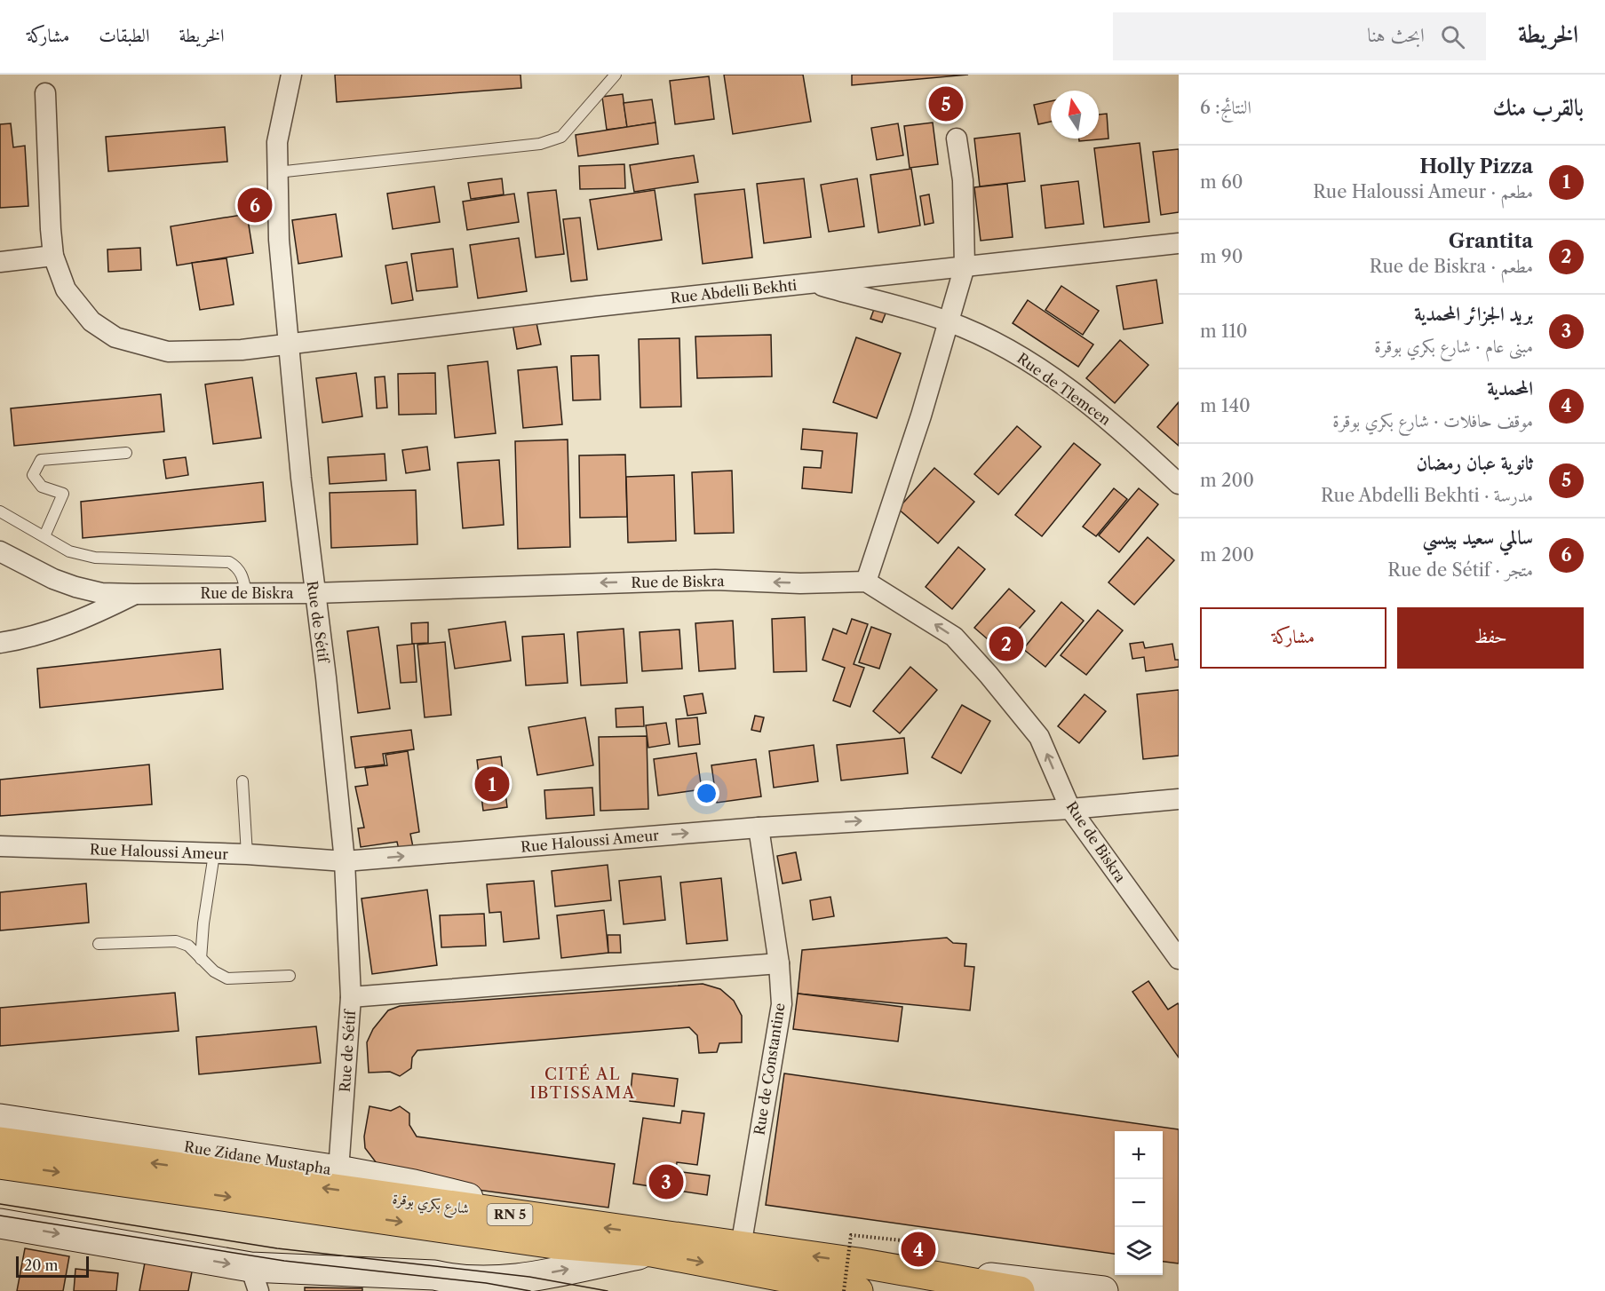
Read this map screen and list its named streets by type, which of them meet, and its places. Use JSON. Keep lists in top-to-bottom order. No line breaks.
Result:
{"streets":{"highway":["شارع بكري بوقرة","RN 5"],"street":["Rue Abdelli Bekhti","Rue de Tlemcen","Rue de Biskra","Rue de Sétif","Rue Haloussi Ameur","Rue de Constantine","Rue Zidane Mustapha"]},"crossings":[["Rue Abdelli Bekhti","Rue de Tlemcen"],["Rue Abdelli Bekhti","Rue de Sétif"],["Rue de Biskra","Rue de Sétif"],["Rue de Biskra","Rue Haloussi Ameur"],["Rue de Sétif","Rue Haloussi Ameur"],["Rue de Sétif","Rue Zidane Mustapha"],["Rue Haloussi Ameur","Rue de Constantine"],["Rue de Constantine","شارع بكري بوقرة"],["Rue Zidane Mustapha","شارع بكري بوقرة"]],"one_way":["Rue de Biskra"],"districts":["CITÉ AL IBTISSAMA"],"scale_bar":"20 m","north":"top","page":{"header":"الخريطة","search":"ابحث هنا","nav":["الخريطة","الطبقات","مشاركة"],"heading":["بالقرب منك","النتائج: 6"],"pins":["5","6","2","1","3","4"],"list":[{"mark":"1","name":"Holly Pizza","note":"مطعم · Rue Haloussi Ameur","value":"60 m"},{"mark":"2","name":"Grantita","note":"مطعم · Rue de Biskra","value":"90 m"},{"mark":"3","name":"بريد الجزائر المحمدية","note":"مبنى عام · شارع بكري بوقرة","value":"110 m"},{"mark":"4","name":"المحمدية","note":"موقف حافلات · شارع بكري بوقرة","value":"140 m"},{"mark":"5","name":"ثانوية عبان رمضان","note":"مدرسة · Rue Abdelli Bekhti","value":"200 m"},{"mark":"6","name":"سالمي سعيد بيبسي","note":"متجر · Rue de Sétif","value":"200 m"}],"buttons":["حفظ","مشاركة"],"map_buttons":["+","−"],"scale":"20 m"}}
